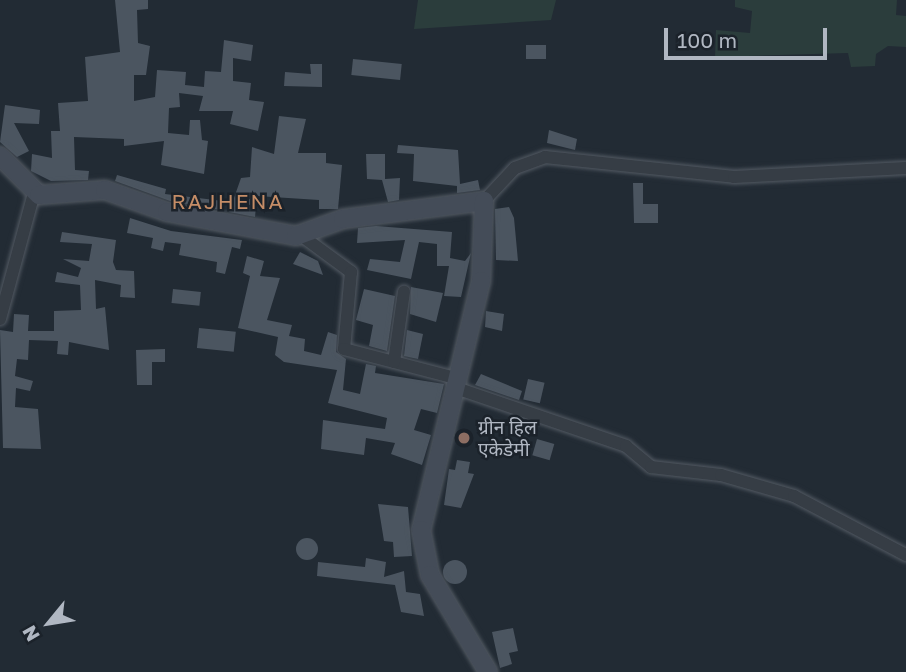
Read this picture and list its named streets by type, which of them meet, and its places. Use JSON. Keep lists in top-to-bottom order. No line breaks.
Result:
{"districts":["RAJHENA"],"places":["ग्रीन हिल एकेडेमी"],"scale_bar":"100 m","north":"bottom left"}
